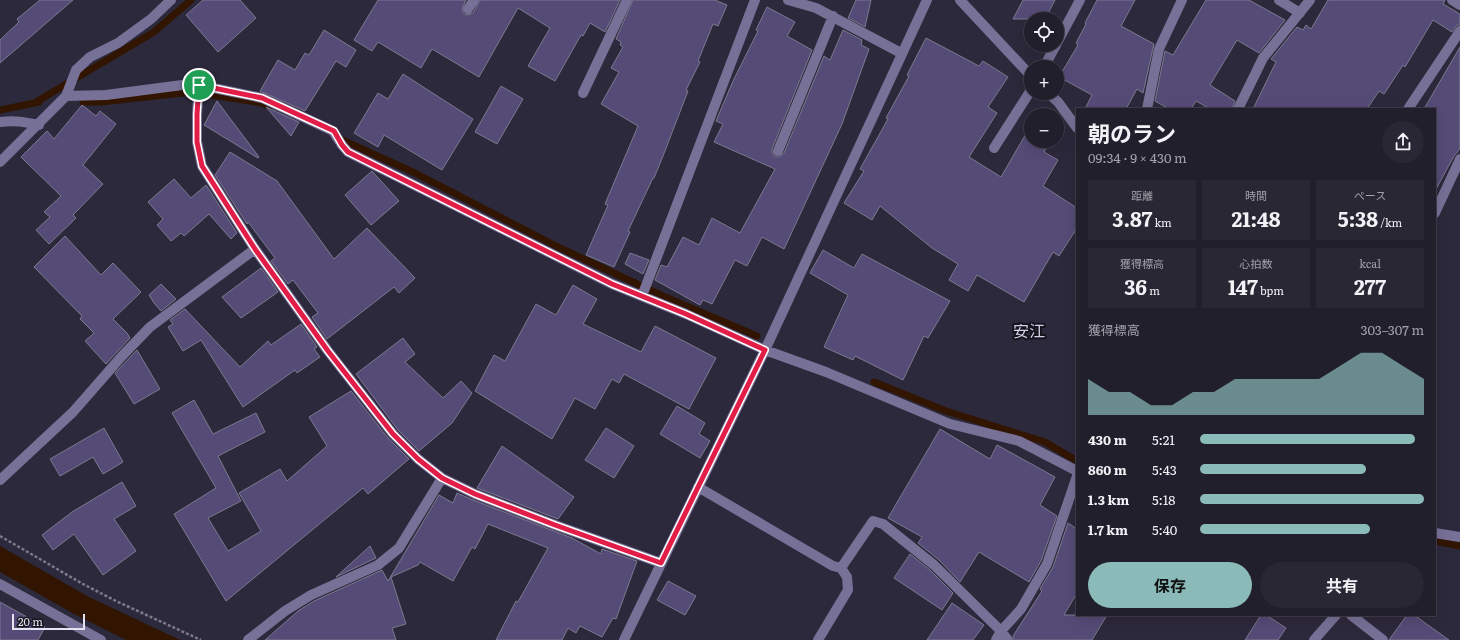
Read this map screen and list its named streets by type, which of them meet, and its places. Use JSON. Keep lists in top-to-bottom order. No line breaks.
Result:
{"districts":["安江"],"scale_bar":"20 m","page":{"map_buttons":["+","−"],"heading":["朝のラン","09:34 · 9 × 430 m"],"stats":[["距離","3.87 km"],["時間","21:48"],["ペース","5:38 /km"],["獲得標高","36 m"],["心拍数","147 bpm"],["kcal","277"]],"chart":["獲得標高","303–307 m"],"list":[{"name":"430 m","note":"5:21"},{"name":"860 m","note":"5:43"},{"name":"1.3 km","note":"5:18"},{"name":"1.7 km","note":"5:40"}],"buttons":["保存","共有"],"scale":"20 m"}}
